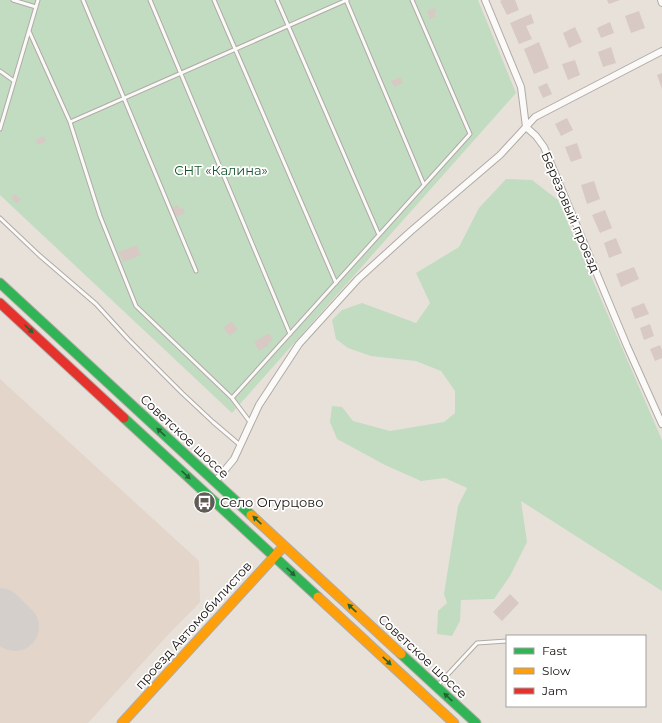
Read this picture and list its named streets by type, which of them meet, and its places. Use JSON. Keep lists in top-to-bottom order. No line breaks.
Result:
{"streets":{"main road":["Советское шоссе","проезд Автомобилистов"],"street":["Берёзовый проезд"]},"crossings":[["Советское шоссе","проезд Автомобилистов"]],"parks":["СНТ «Калина»"],"places":{"bus stop":["Село Огурцово"]},"legend":["Fast","Slow","Jam"]}
